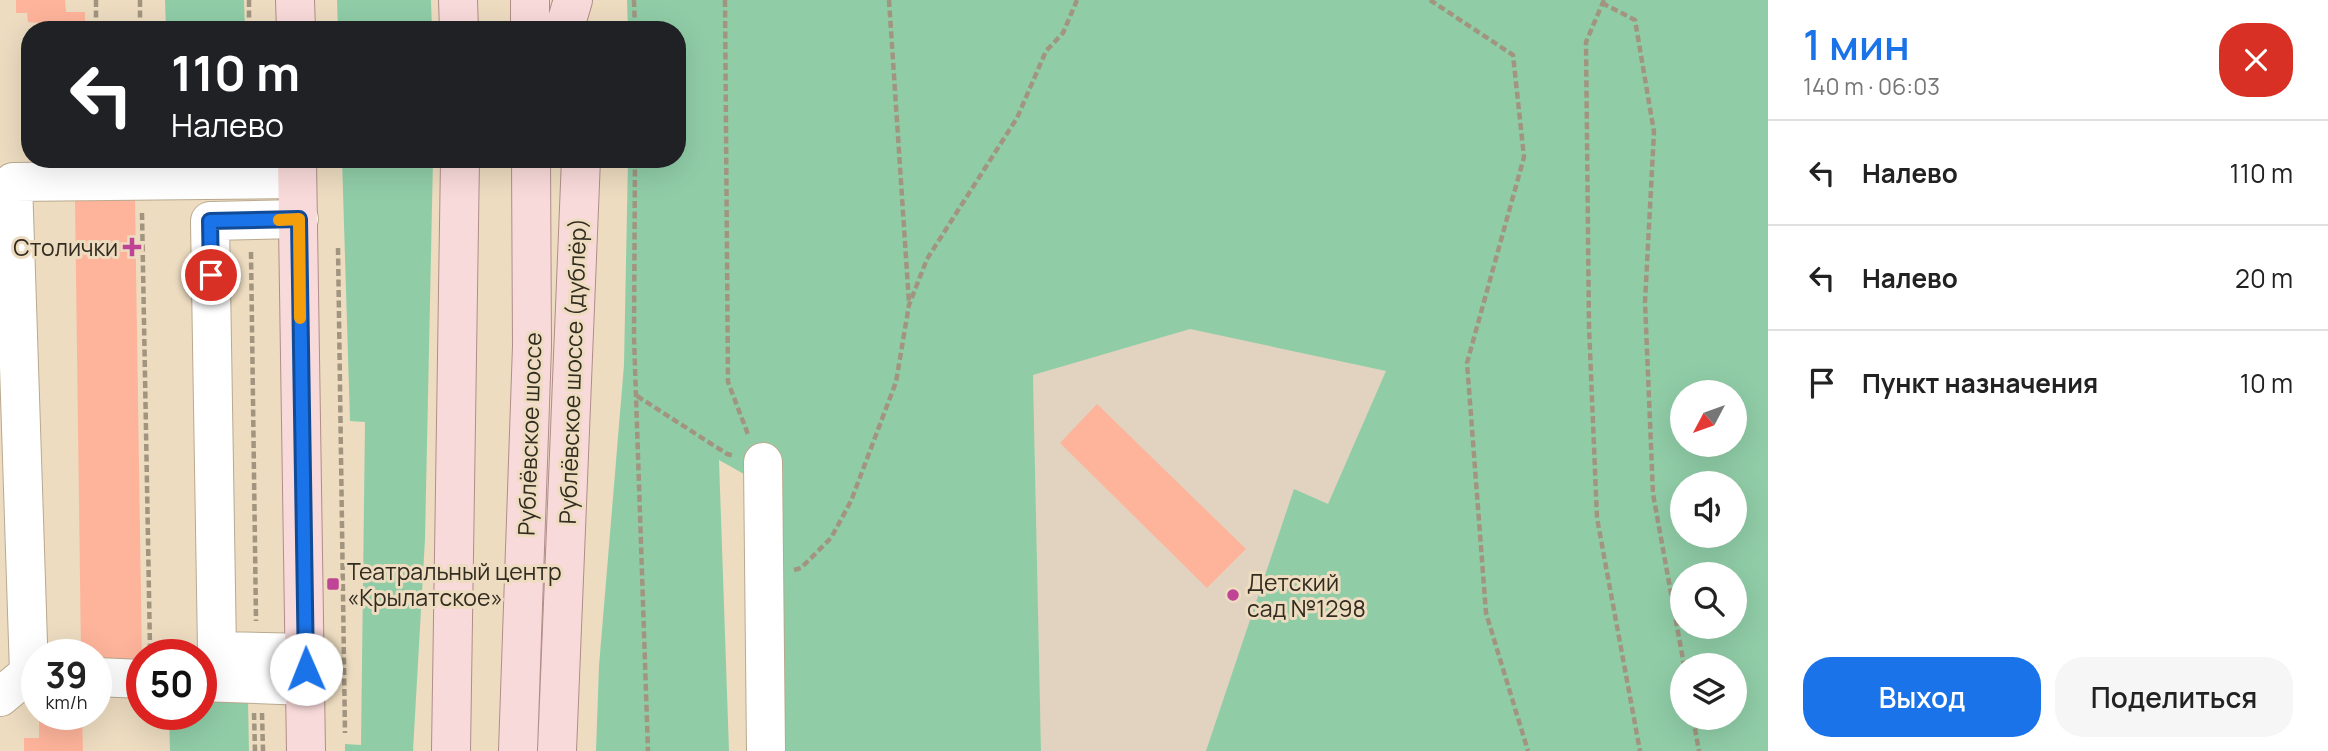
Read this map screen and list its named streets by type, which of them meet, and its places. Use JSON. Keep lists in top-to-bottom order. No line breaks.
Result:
{"streets":{"main road":["Рублёвское шоссе (дублёр)","Рублёвское шоссе"]},"places":{"health":["Столички"],"transit":["Театральный центр «Крылатское»"],"other":["Детский сад №1298"]},"north":"bottom left","page":{"heading":["1 мин","140 m · 06:03"],"turn":["110 m","Налево"],"list":[{"name":"Налево","value":"110 m"},{"name":"Налево","value":"20 m"},{"name":"Пункт назначения","value":"10 m"}],"speed":"39 km/h","limit":"50","buttons":["Выход","Поделиться"]}}
